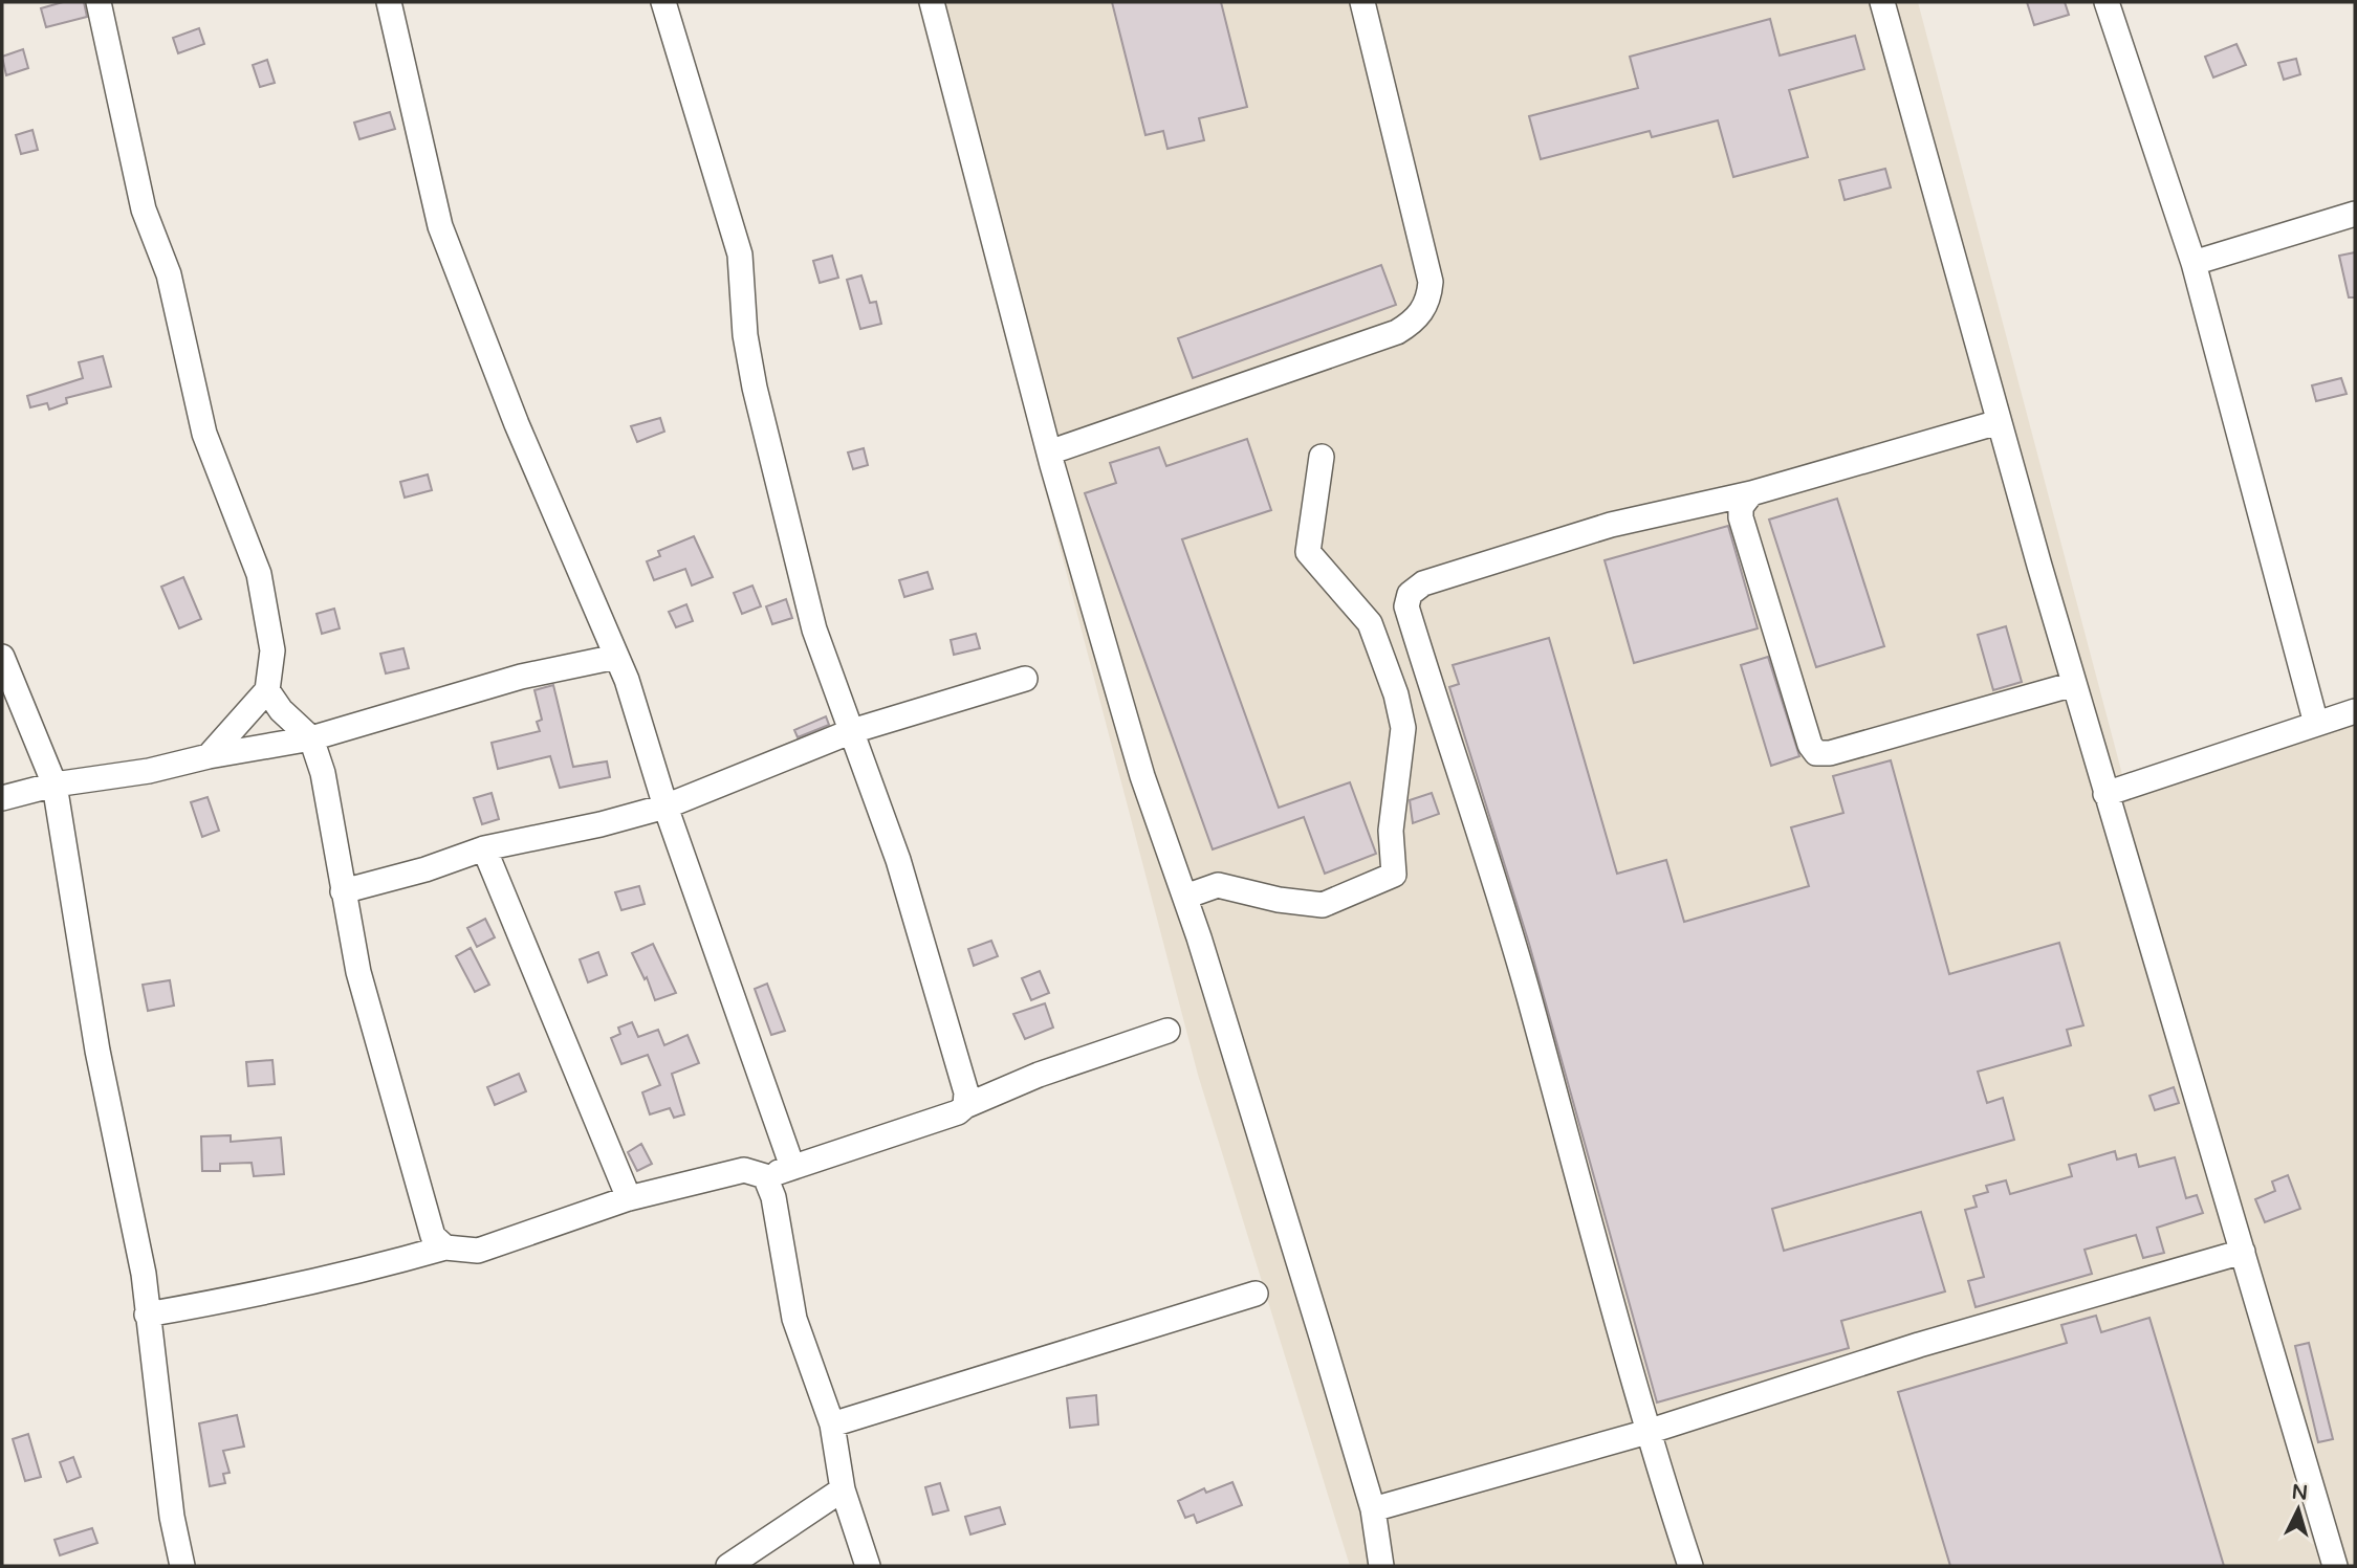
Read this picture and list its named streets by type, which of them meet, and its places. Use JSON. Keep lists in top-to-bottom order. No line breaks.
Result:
{"north":"top"}
